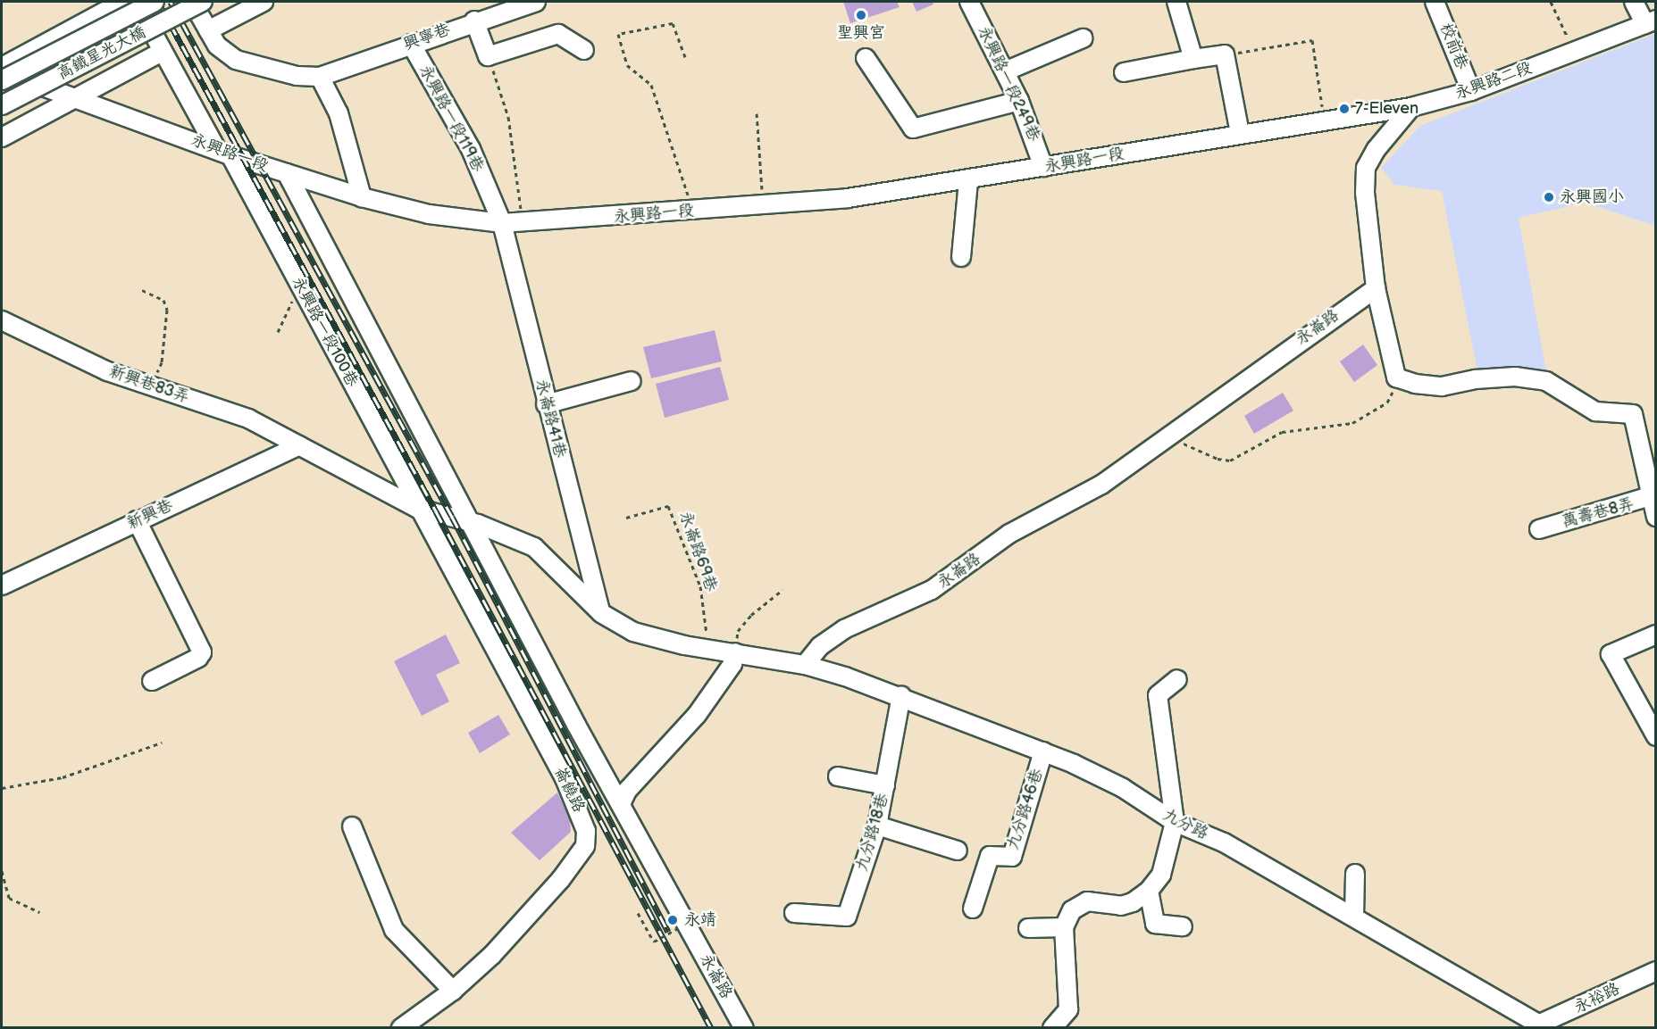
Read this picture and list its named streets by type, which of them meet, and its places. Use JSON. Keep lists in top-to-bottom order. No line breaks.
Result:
{"streets":{"street":["興寧巷","校前巷","高鐵星光大橋","永興路二段","永興路一段249巷","永興路一段119巷","永興路一段","永崙路","永興路一段100巷","新興巷83弄","永崙路41巷","萬壽巷8弄","新興巷","崙饒路","九分路46巷","九分路","九分路18巷","永裕路"],"path":["永崙路69巷"]},"crossings":[["興寧巷","永興路一段119巷"],["校前巷","永興路二段"],["永興路二段","永興路一段"],["永興路一段249巷","永興路一段"],["永興路一段119巷","永興路一段"],["永興路一段119巷","永崙路41巷"],["永興路一段","永崙路"],["永興路一段","永興路一段100巷"],["永興路一段","永崙路41巷"],["永崙路","新興巷83弄"],["永崙路","九分路"],["永興路一段100巷","新興巷83弄"],["永興路一段100巷","崙饒路"],["新興巷83弄","永崙路41巷"],["新興巷83弄","新興巷"],["新興巷83弄","永崙路69巷"],["新興巷83弄","崙饒路"],["九分路46巷","九分路"],["九分路","九分路18巷"],["九分路","永裕路"]],"places":["聖興宮","7-Eleven","永興國小","永靖"]}
